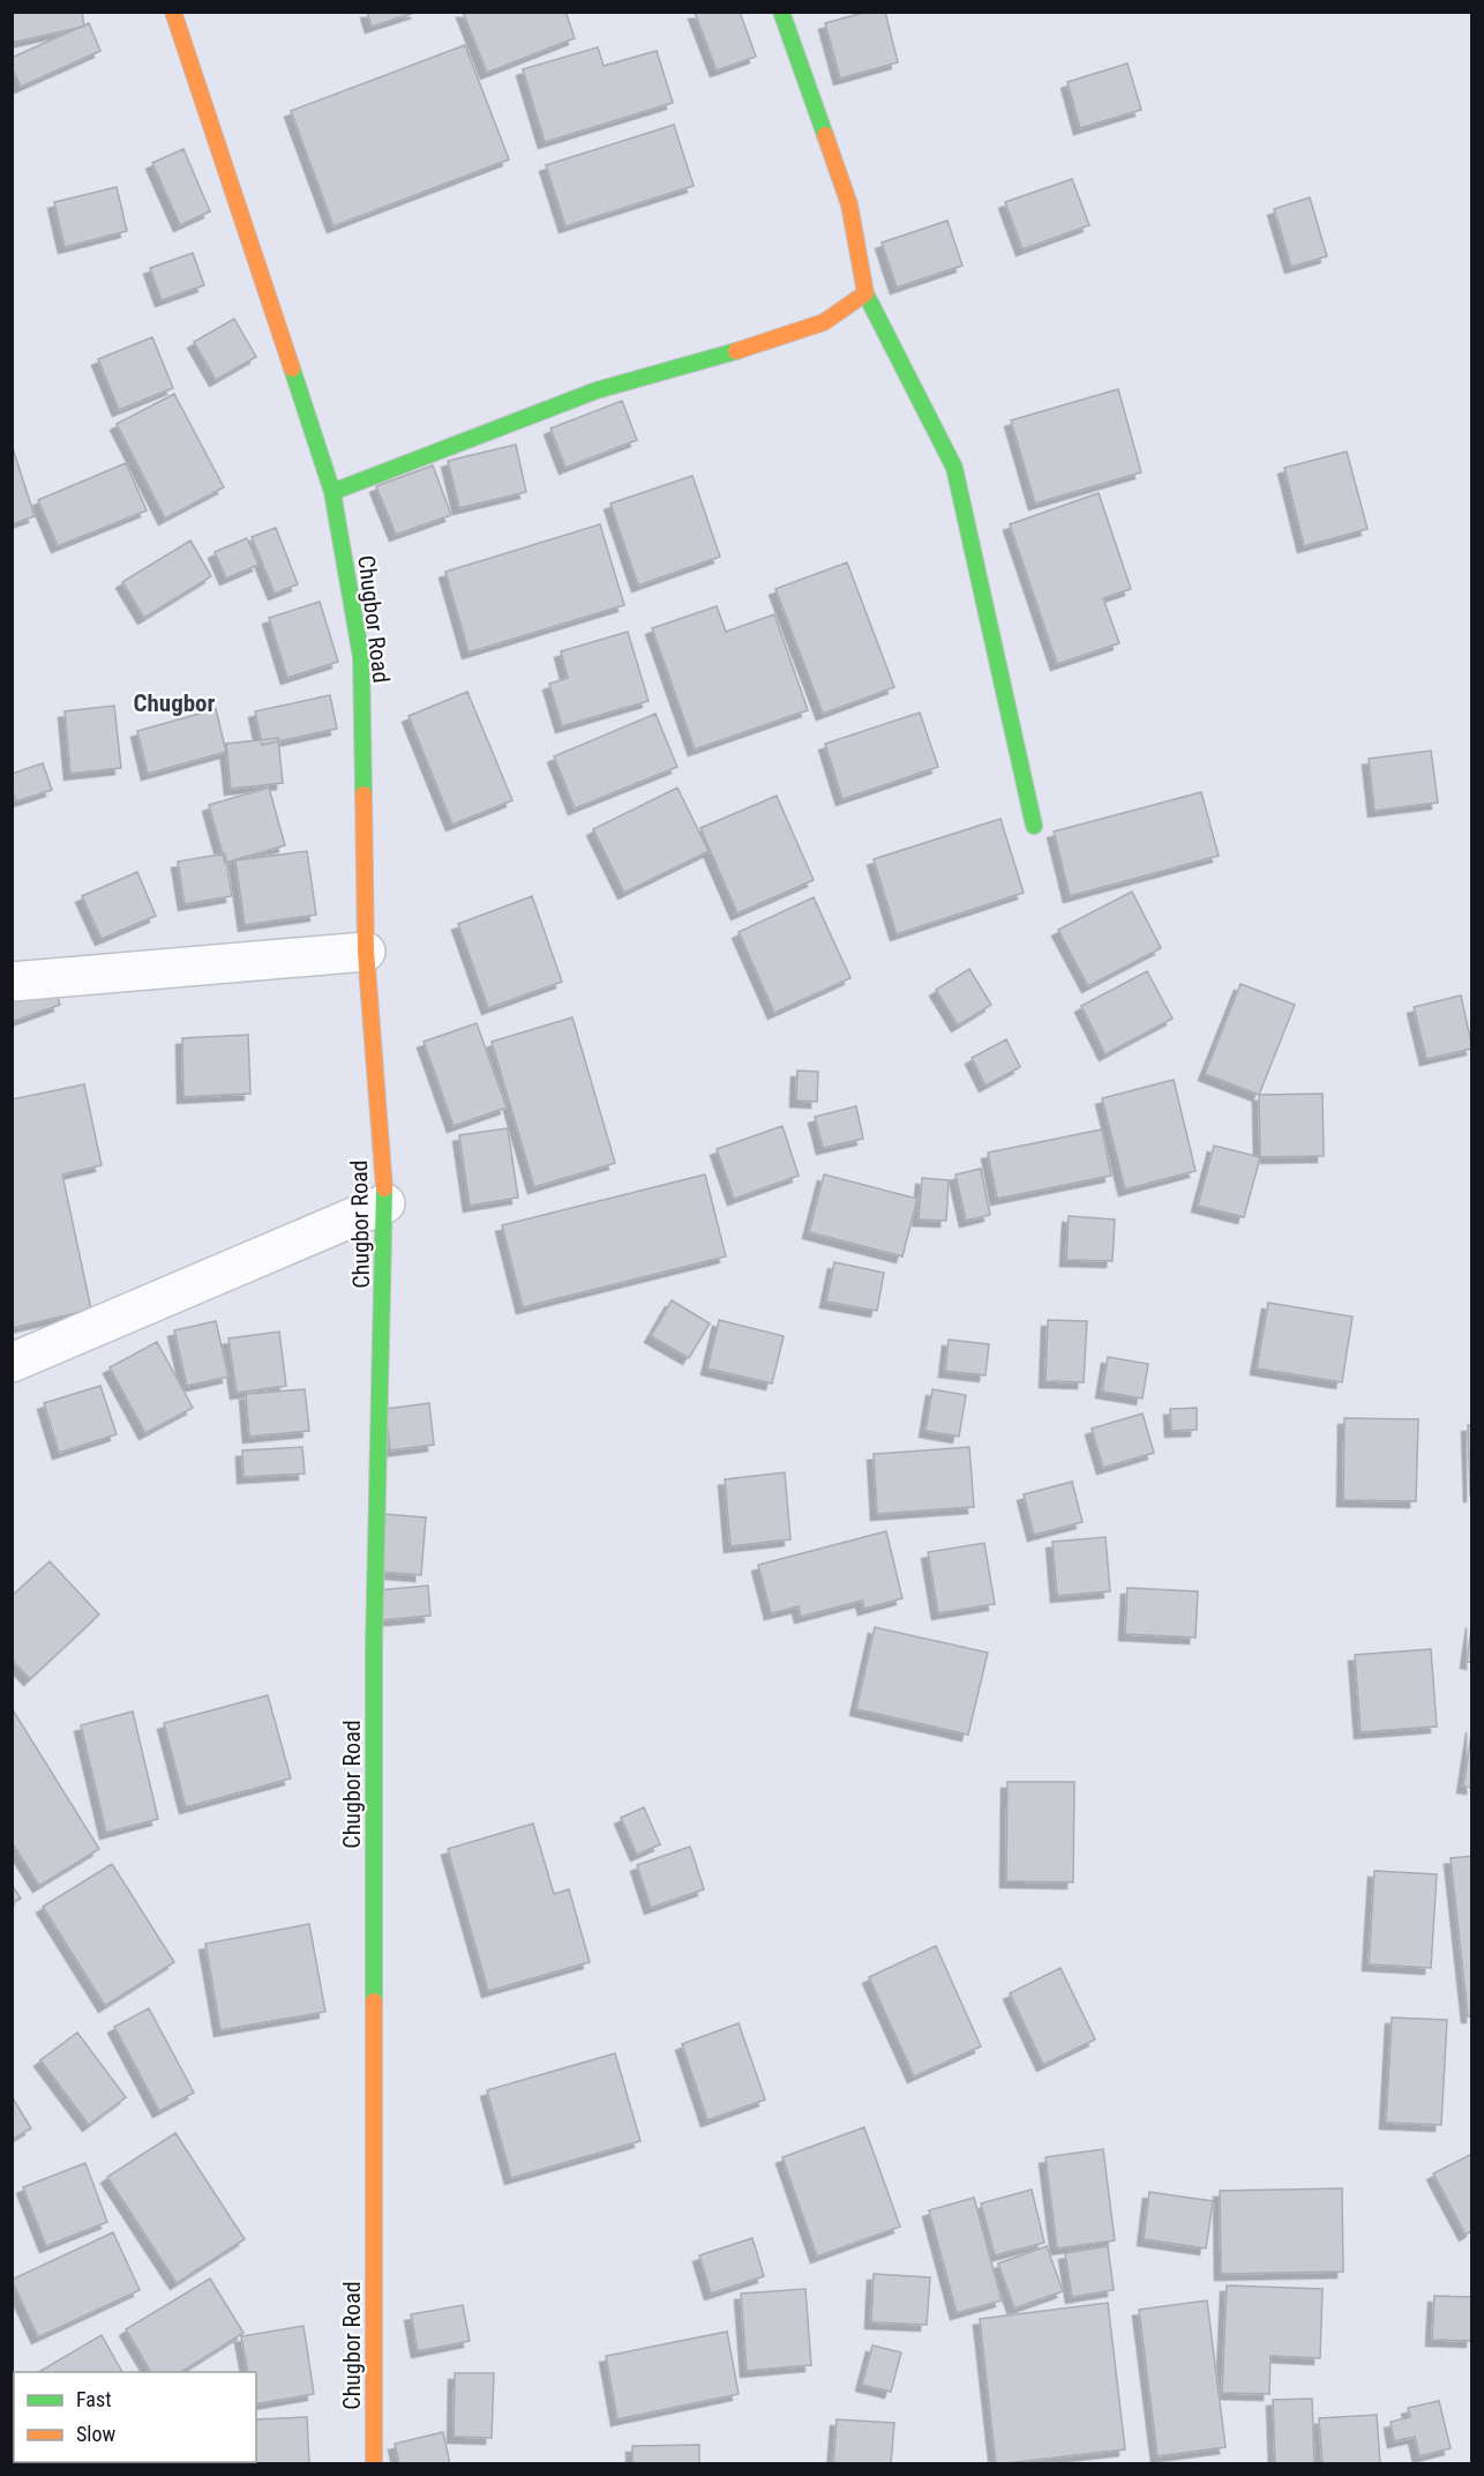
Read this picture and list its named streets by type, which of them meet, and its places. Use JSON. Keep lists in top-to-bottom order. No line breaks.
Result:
{"streets":{"street":["Chugbor Road"]},"districts":["Chugbor"],"legend":["Fast","Slow"]}
